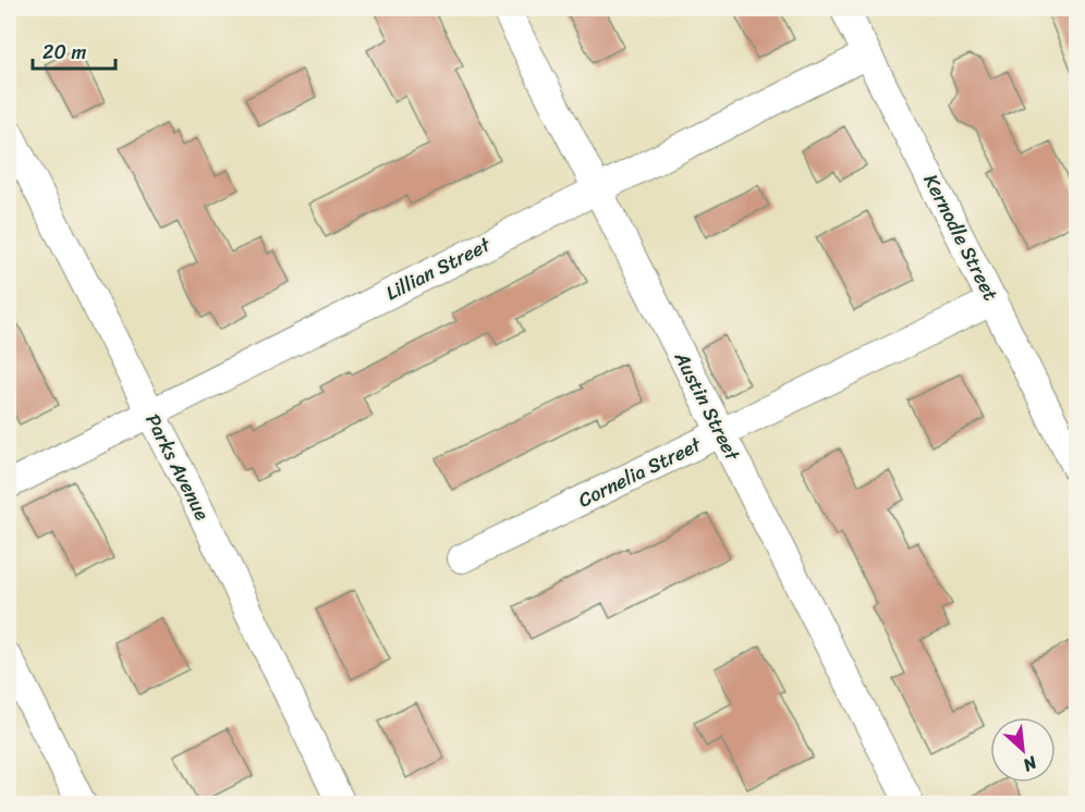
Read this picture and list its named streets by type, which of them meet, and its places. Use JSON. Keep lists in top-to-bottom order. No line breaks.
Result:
{"streets":{"street":["Kernodle Street","Lillian Street","Austin Street","Parks Avenue","Cornelia Street"]},"crossings":[["Kernodle Street","Lillian Street"],["Kernodle Street","Cornelia Street"],["Lillian Street","Austin Street"],["Lillian Street","Parks Avenue"],["Austin Street","Cornelia Street"]],"scale_bar":"20 m","north":"bottom right"}
